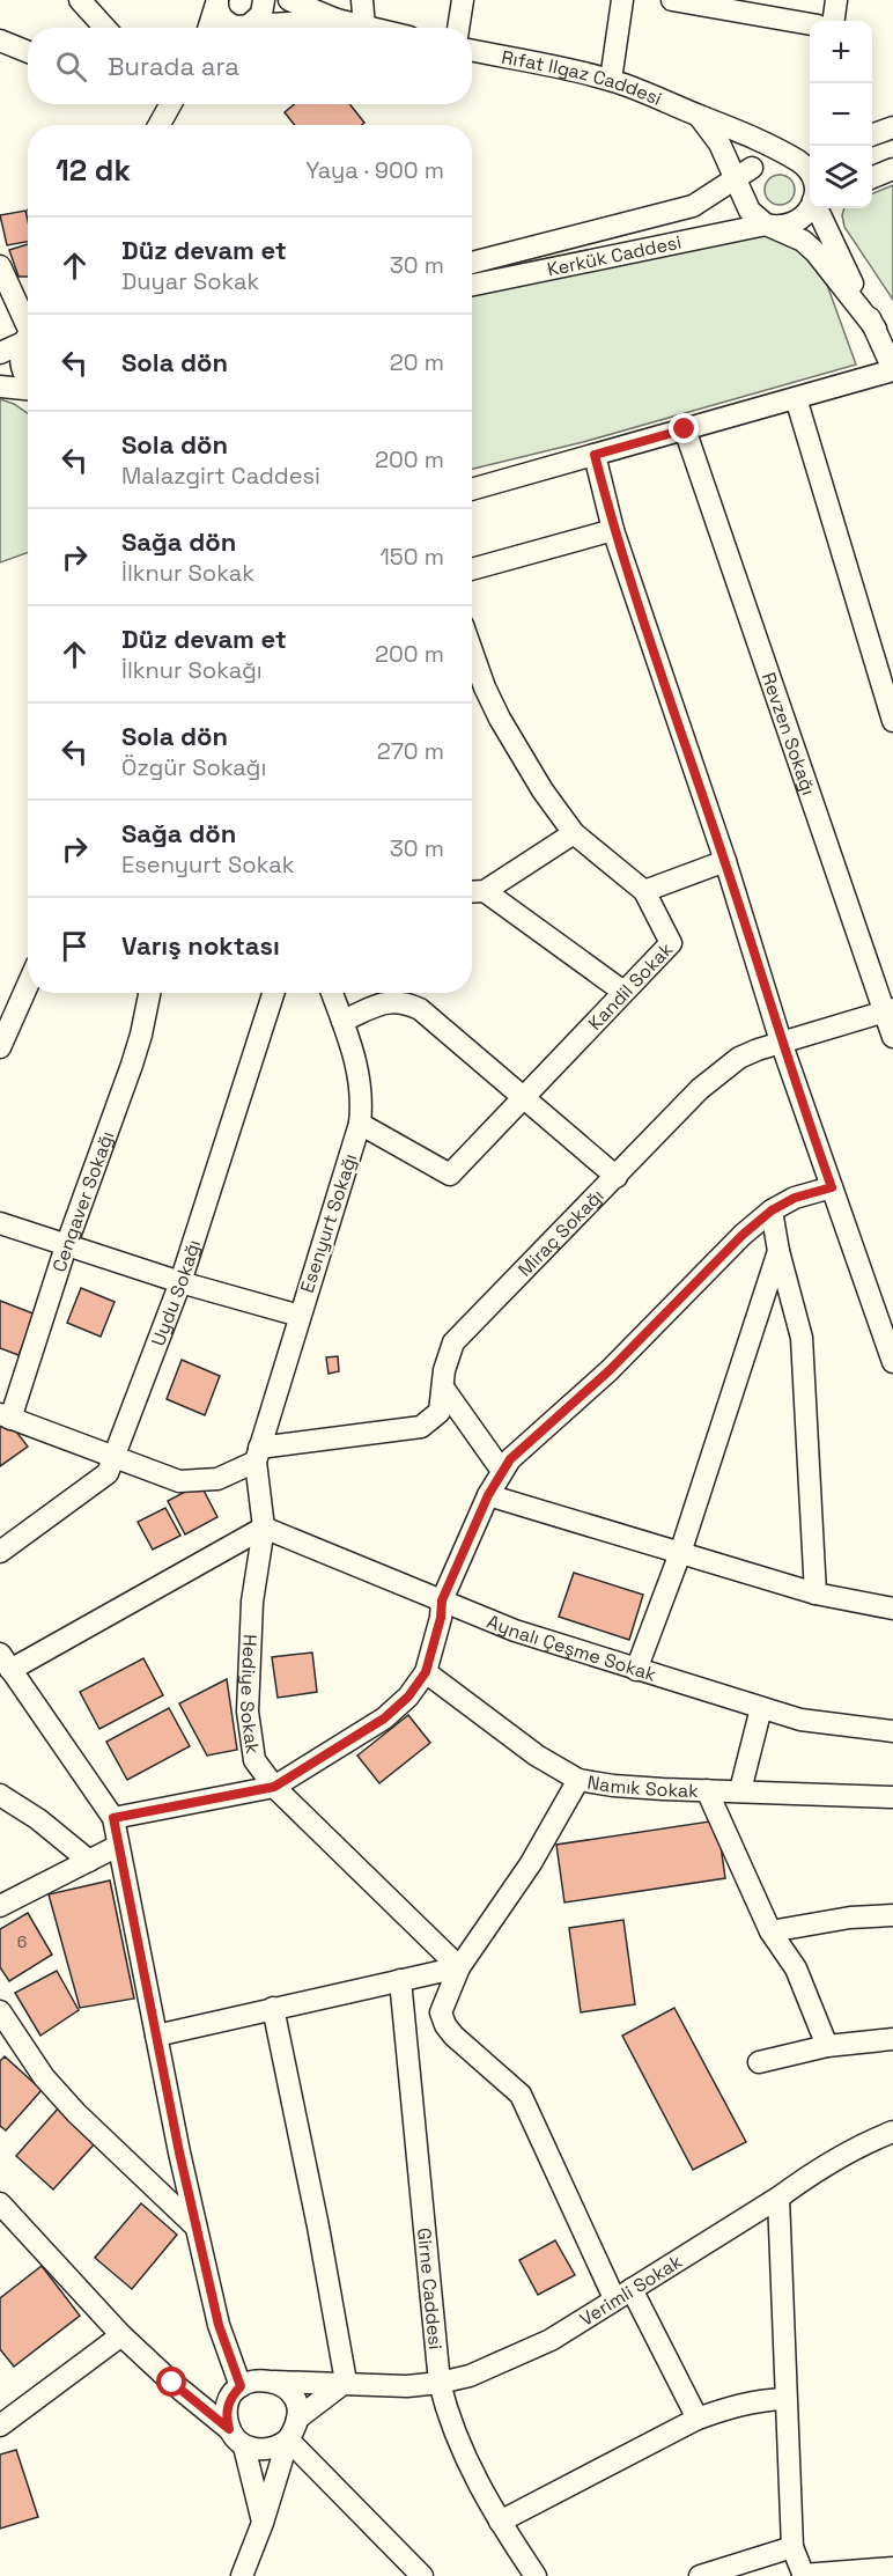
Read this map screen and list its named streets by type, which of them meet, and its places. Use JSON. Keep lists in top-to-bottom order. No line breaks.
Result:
{"streets":{"street":["Rıfat Ilgaz Caddesi","Kerkük Caddesi","Revzen Sokağı","Kandil Sokak","Cengaver Sokağı","Esenyurt Sokağı","Miraç Sokağı","Uydu Sokağı","Aynalı Çeşme Sokak","Hediye Sokak","Namık Sokak","Verimli Sokak","Girne Caddesi"]},"crossings":[["Rıfat Ilgaz Caddesi","Kerkük Caddesi"],["Revzen Sokağı","Miraç Sokağı"],["Kandil Sokak","Esenyurt Sokağı"],["Cengaver Sokağı","Miraç Sokağı"],["Esenyurt Sokağı","Miraç Sokağı"],["Esenyurt Sokağı","Hediye Sokak"],["Miraç Sokağı","Uydu Sokağı"],["Miraç Sokağı","Hediye Sokak"],["Aynalı Çeşme Sokak","Hediye Sokak"],["Verimli Sokak","Girne Caddesi"]],"house_numbers":["6"],"page":{"map_buttons":["+","−"],"search":"Burada ara","heading":["12 dk","Yaya · 900 m"],"list":[["Düz devam et","Duyar Sokak","30 m"],["Sola dön","20 m"],["Sola dön","Malazgirt Caddesi","200 m"],["Sağa dön","İlknur Sokak","150 m"],["Düz devam et","İlknur Sokağı","200 m"],["Sola dön","Özgür Sokağı","270 m"],["Sağa dön","Esenyurt Sokak","30 m"],"Varış noktası"]}}
